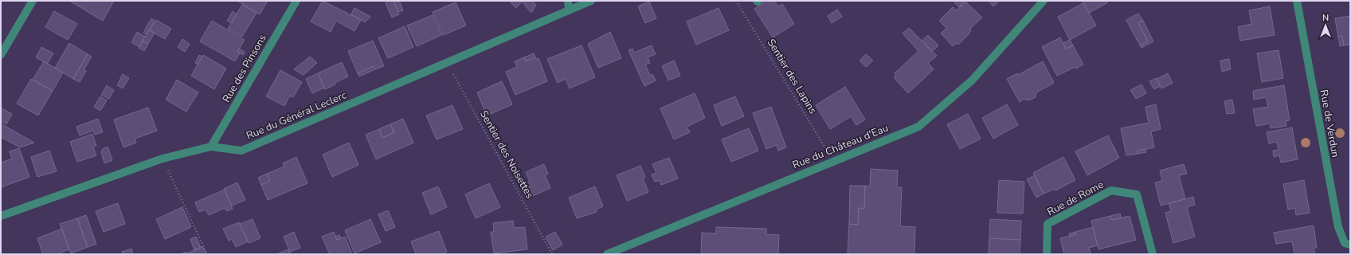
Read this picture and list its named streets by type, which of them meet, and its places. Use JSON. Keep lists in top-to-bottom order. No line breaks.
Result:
{"streets":{"street":["Rue des Pinsons","Rue du Général Leclerc","Rue de Verdun","Rue du Château d'Eau","Rue de Rome"],"path":["Sentier des Lapins","Sentier des Noisettes"]},"crossings":[["Rue des Pinsons","Rue du Général Leclerc"],["Sentier des Lapins","Rue du Château d'Eau"],["Rue du Général Leclerc","Sentier des Noisettes"]],"north":"top"}
